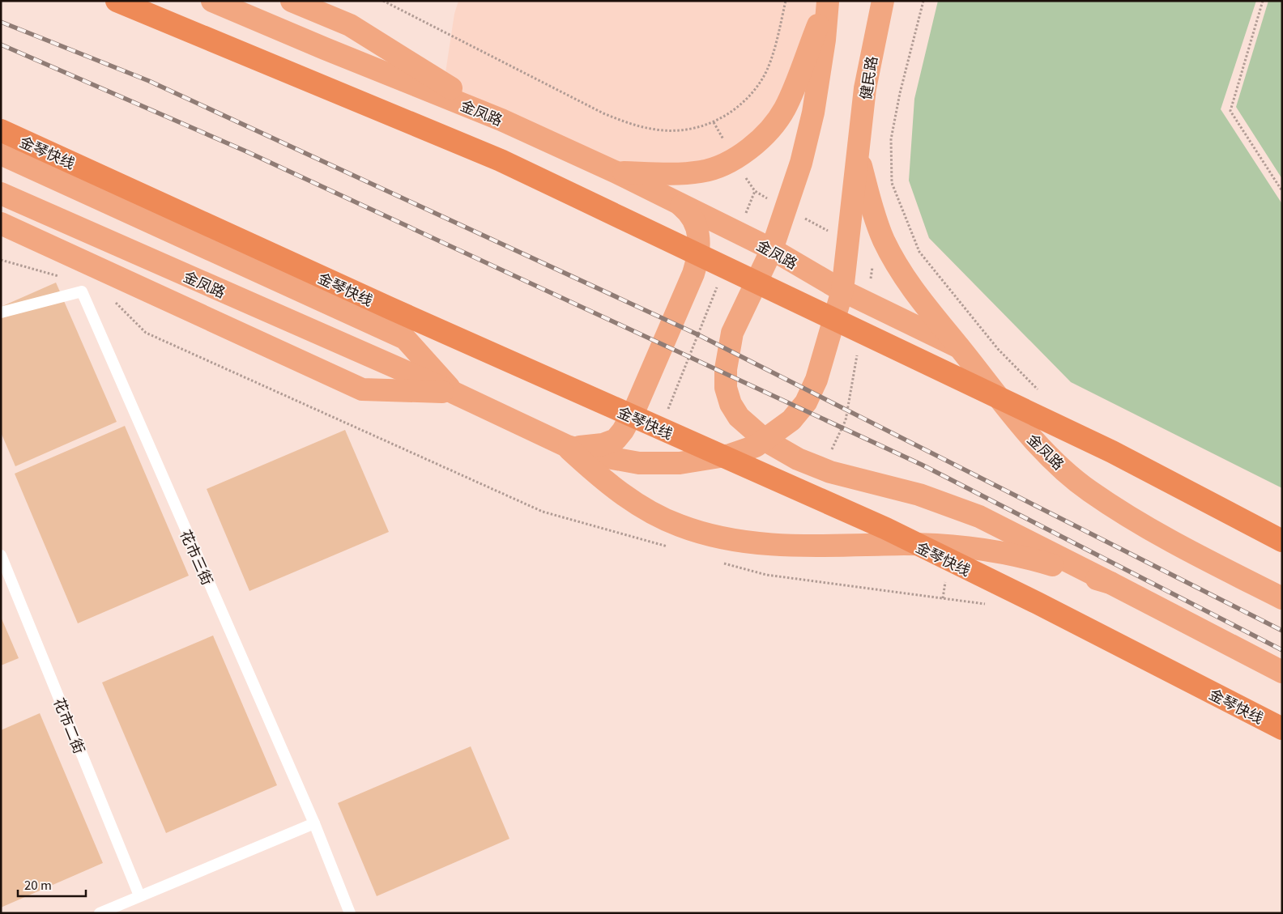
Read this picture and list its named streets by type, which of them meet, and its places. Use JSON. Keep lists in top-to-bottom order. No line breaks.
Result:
{"streets":{"highway":["金琴快线"],"main road":["健民路","金凤路"],"lane":["花市三街","花市二街"]},"crossings":[["健民路","金凤路"]],"scale_bar":"20 m"}
